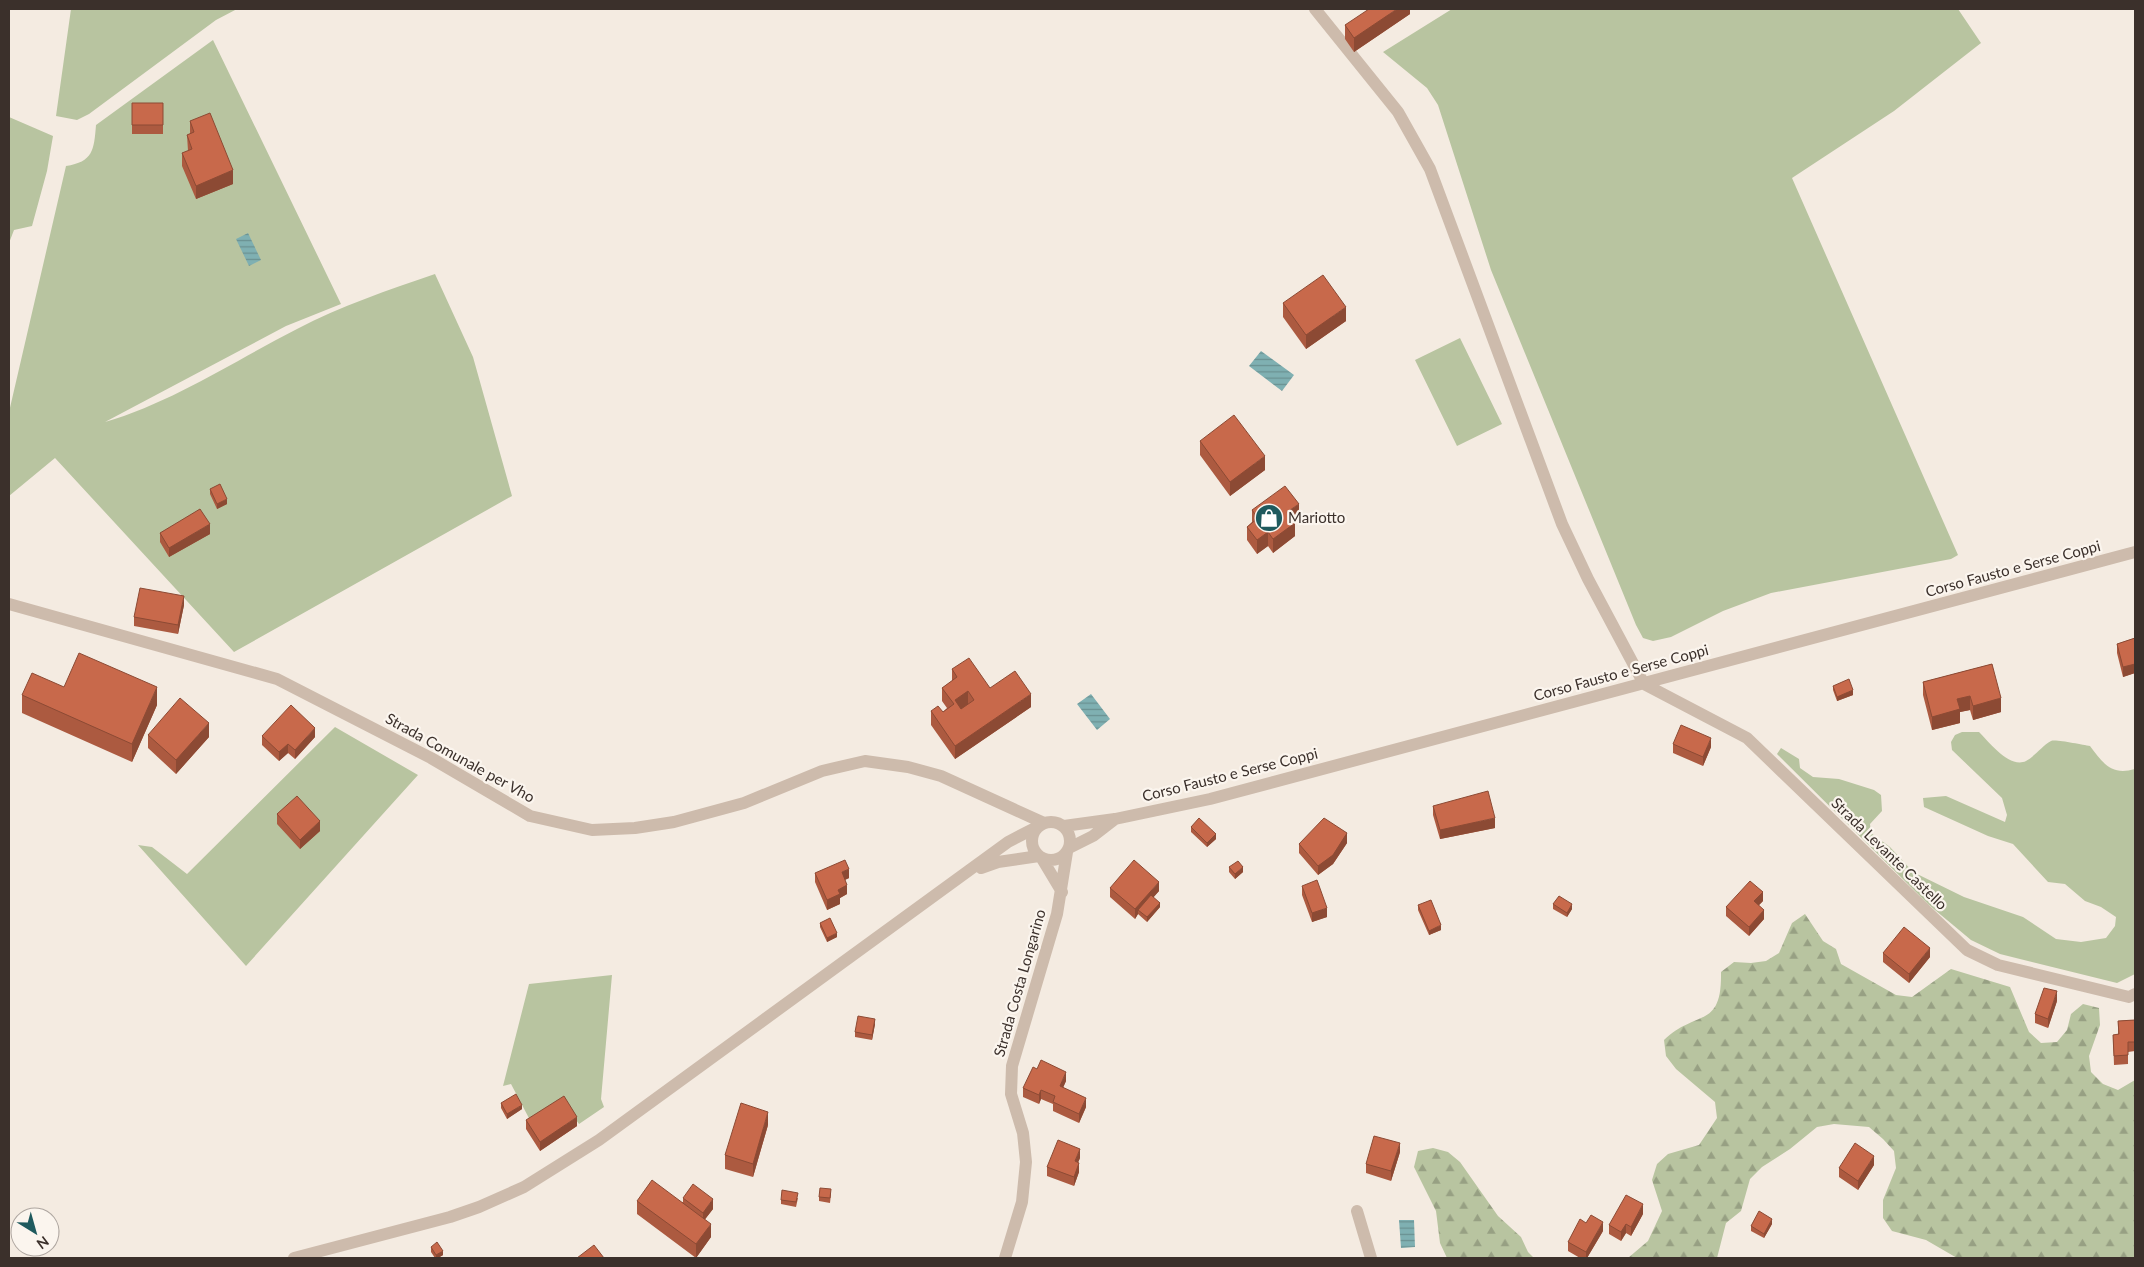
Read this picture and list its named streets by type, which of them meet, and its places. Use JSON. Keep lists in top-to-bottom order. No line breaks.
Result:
{"streets":{"street":["Corso Fausto e Serse Coppi","Strada Comunale per Vho","Strada Levante Castello","Strada Costa Longarino"]},"crossings":[["Corso Fausto e Serse Coppi","Strada Comunale per Vho"],["Corso Fausto e Serse Coppi","Strada Levante Castello"],["Corso Fausto e Serse Coppi","Strada Costa Longarino"],["Strada Comunale per Vho","Strada Costa Longarino"]],"places":{"shop":["Mariotto"]},"north":"bottom right"}
